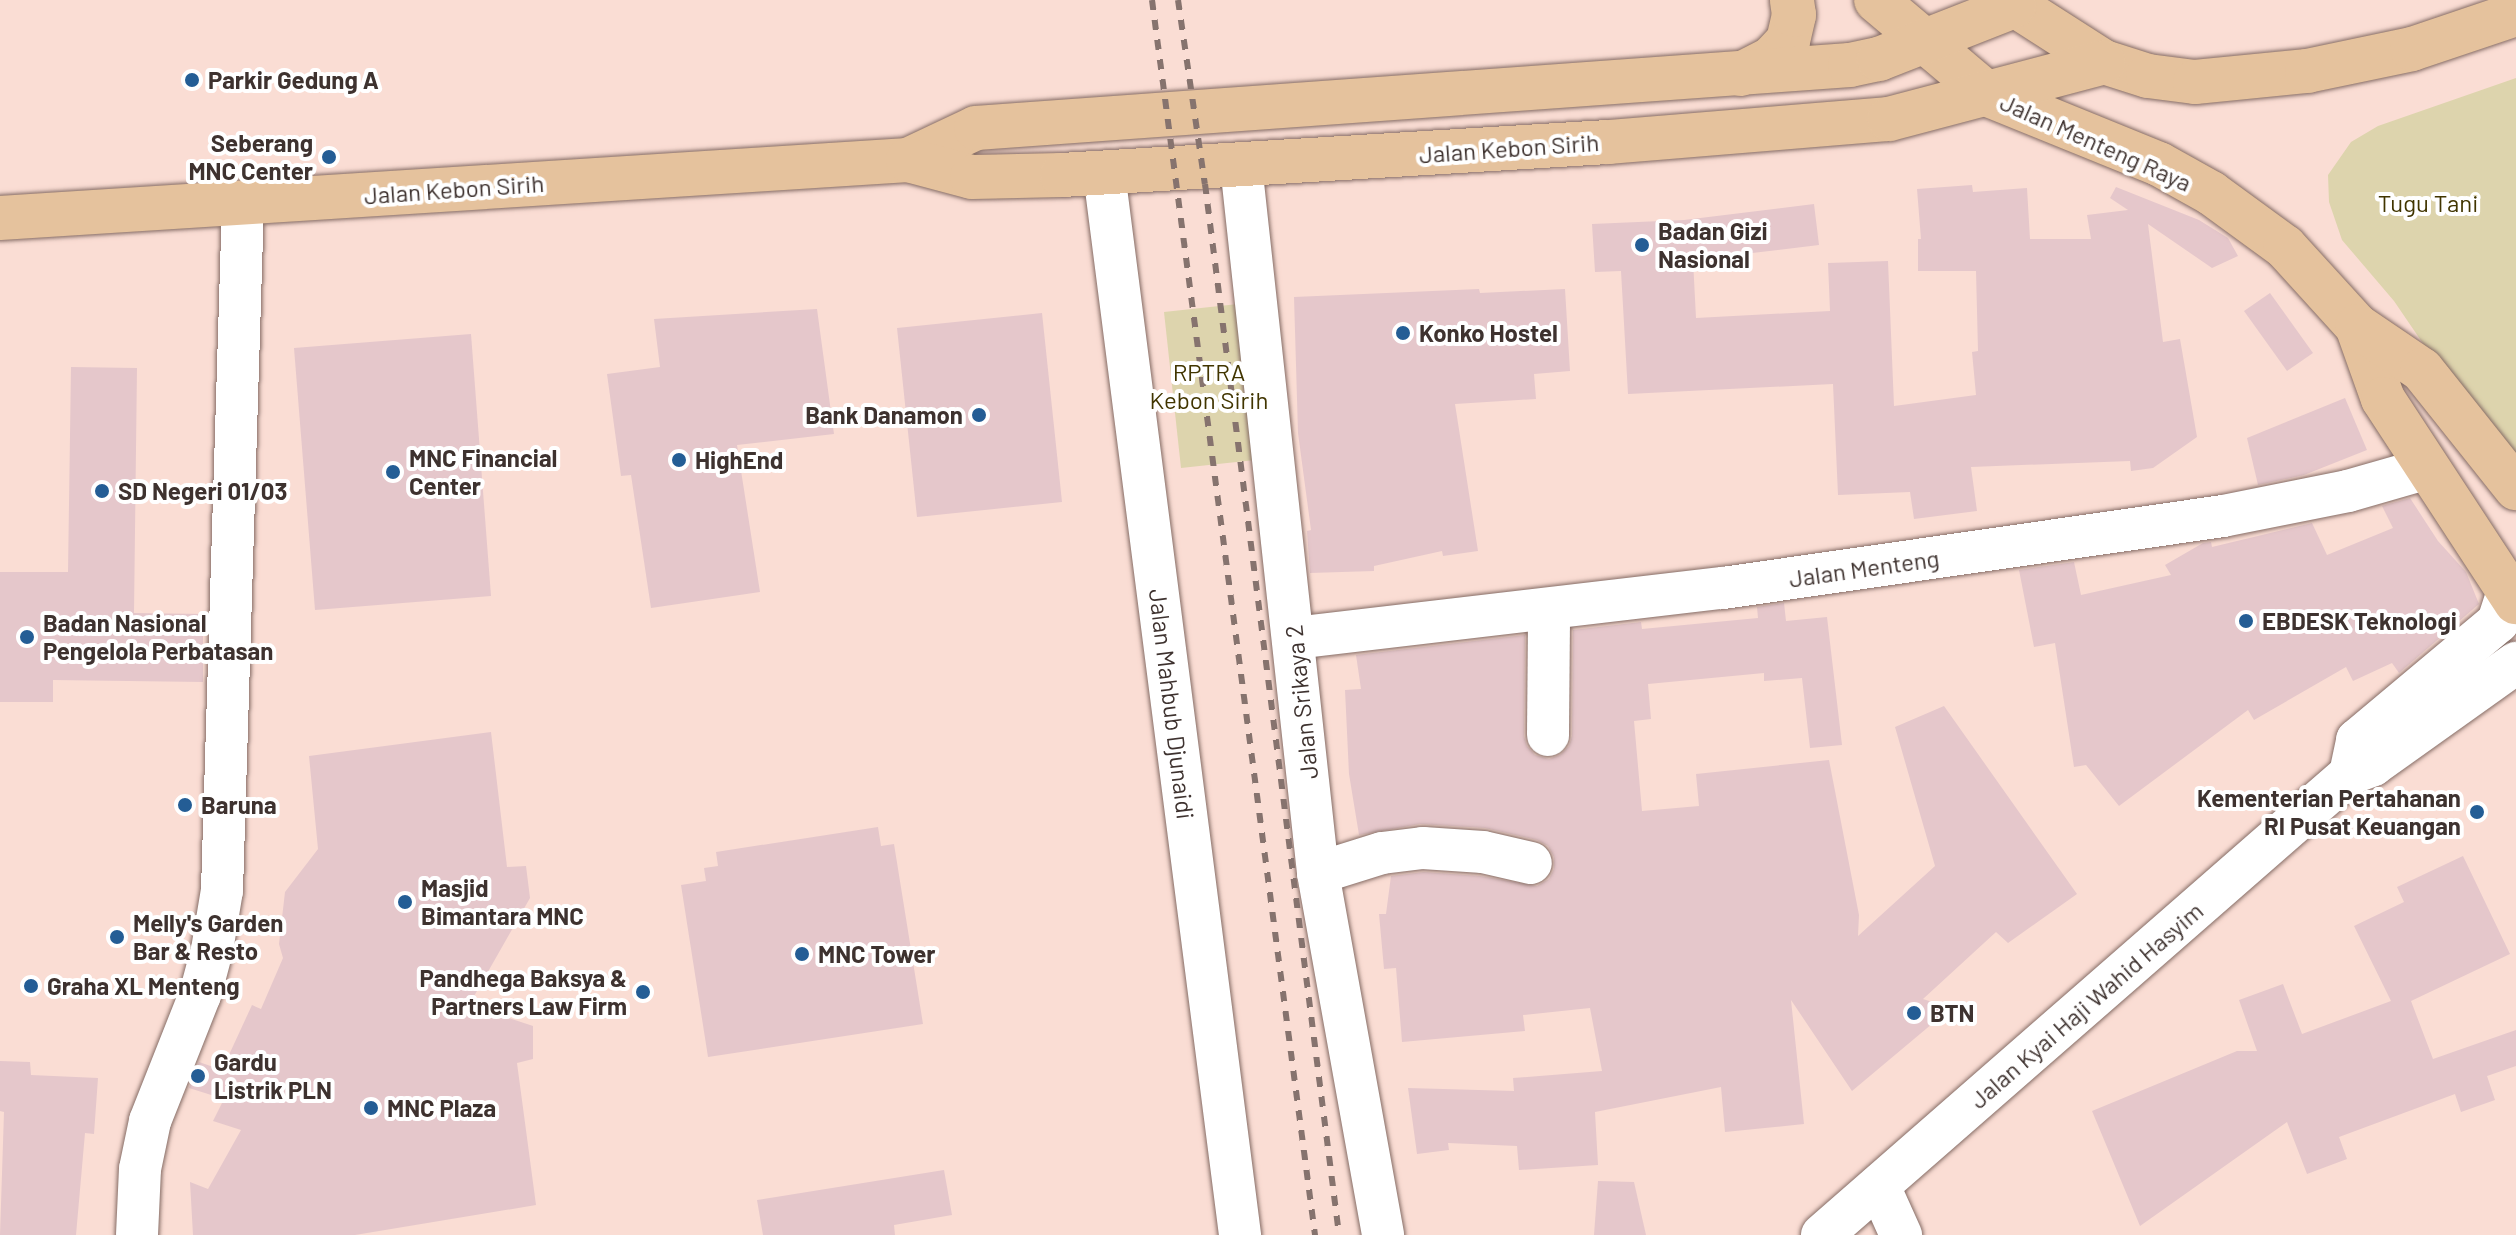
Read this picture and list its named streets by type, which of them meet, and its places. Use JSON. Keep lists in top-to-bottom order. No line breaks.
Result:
{"streets":{"main road":["Jalan Menteng Raya","Jalan Kebon Sirih"],"street":["Jalan Menteng","Jalan Srikaya 2","Jalan Mahbub Djunaidi","Jalan Kyai Haji Wahid Hasyim"]},"crossings":[["Jalan Menteng Raya","Jalan Kebon Sirih"],["Jalan Menteng Raya","Jalan Menteng"],["Jalan Kebon Sirih","Jalan Srikaya 2"],["Jalan Kebon Sirih","Jalan Mahbub Djunaidi"],["Jalan Menteng","Jalan Srikaya 2"]],"parks":["Tugu Tani","RPTRA Kebon Sirih"],"places":["Parkir Gedung A","Seberang MNC Center","Badan Gizi Nasional","Konko Hostel","Bank Danamon","HighEnd","MNC Financial Center","SD Negeri 01/03","EBDESK Teknologi","Badan Nasional Pengelola Perbatasan","Baruna","Kementerian Pertahanan RI Pusat Keuangan","Masjid Bimantara MNC","Melly's Garden Bar & Resto","MNC Tower","Graha XL Menteng","Pandhega Baksya & Partners Law Firm","BTN","Gardu Listrik PLN","MNC Plaza"]}
